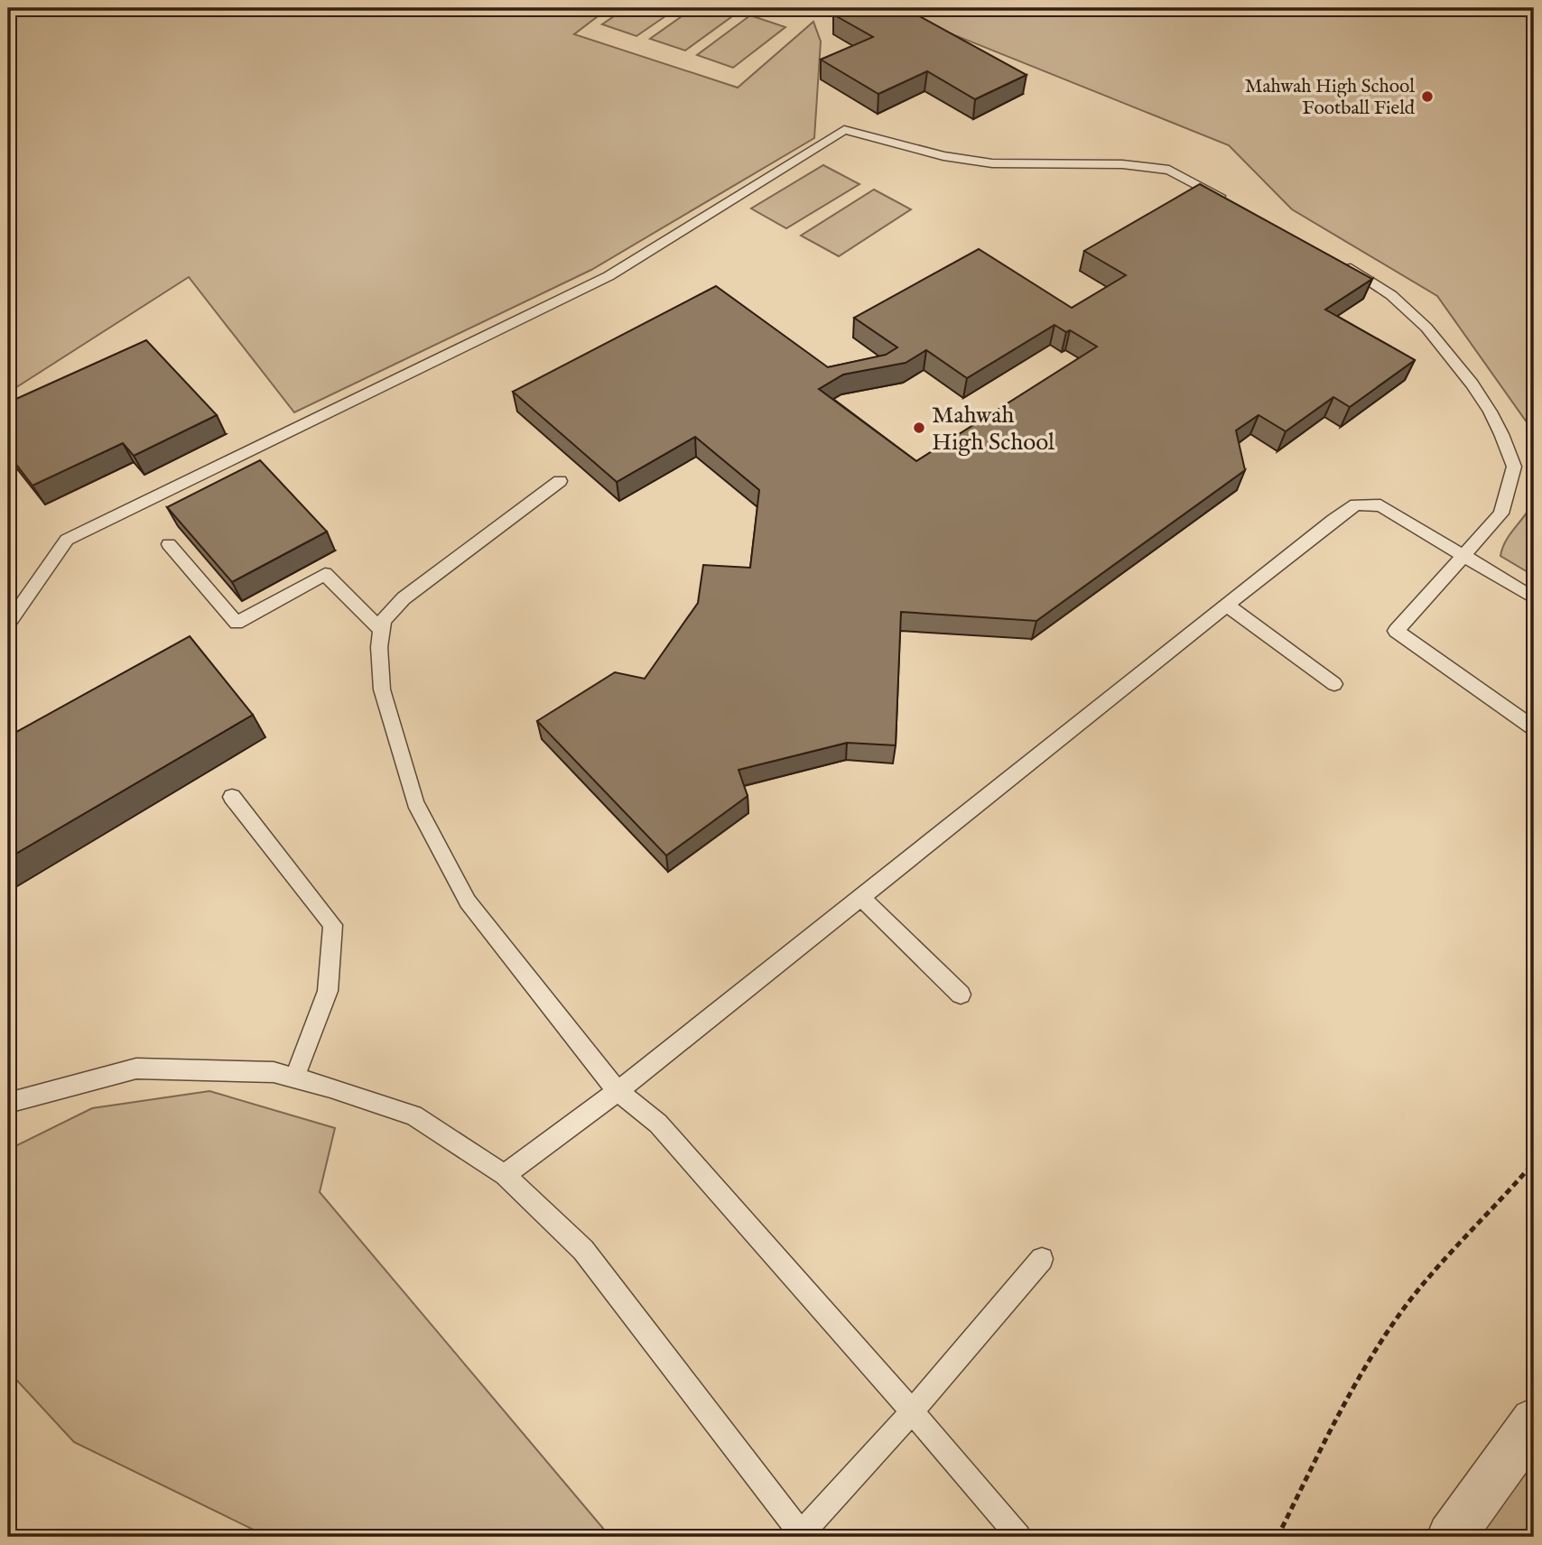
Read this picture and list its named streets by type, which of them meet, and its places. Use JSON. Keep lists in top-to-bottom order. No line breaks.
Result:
{"places":["Mahwah High School Football Field","Mahwah High School"]}
